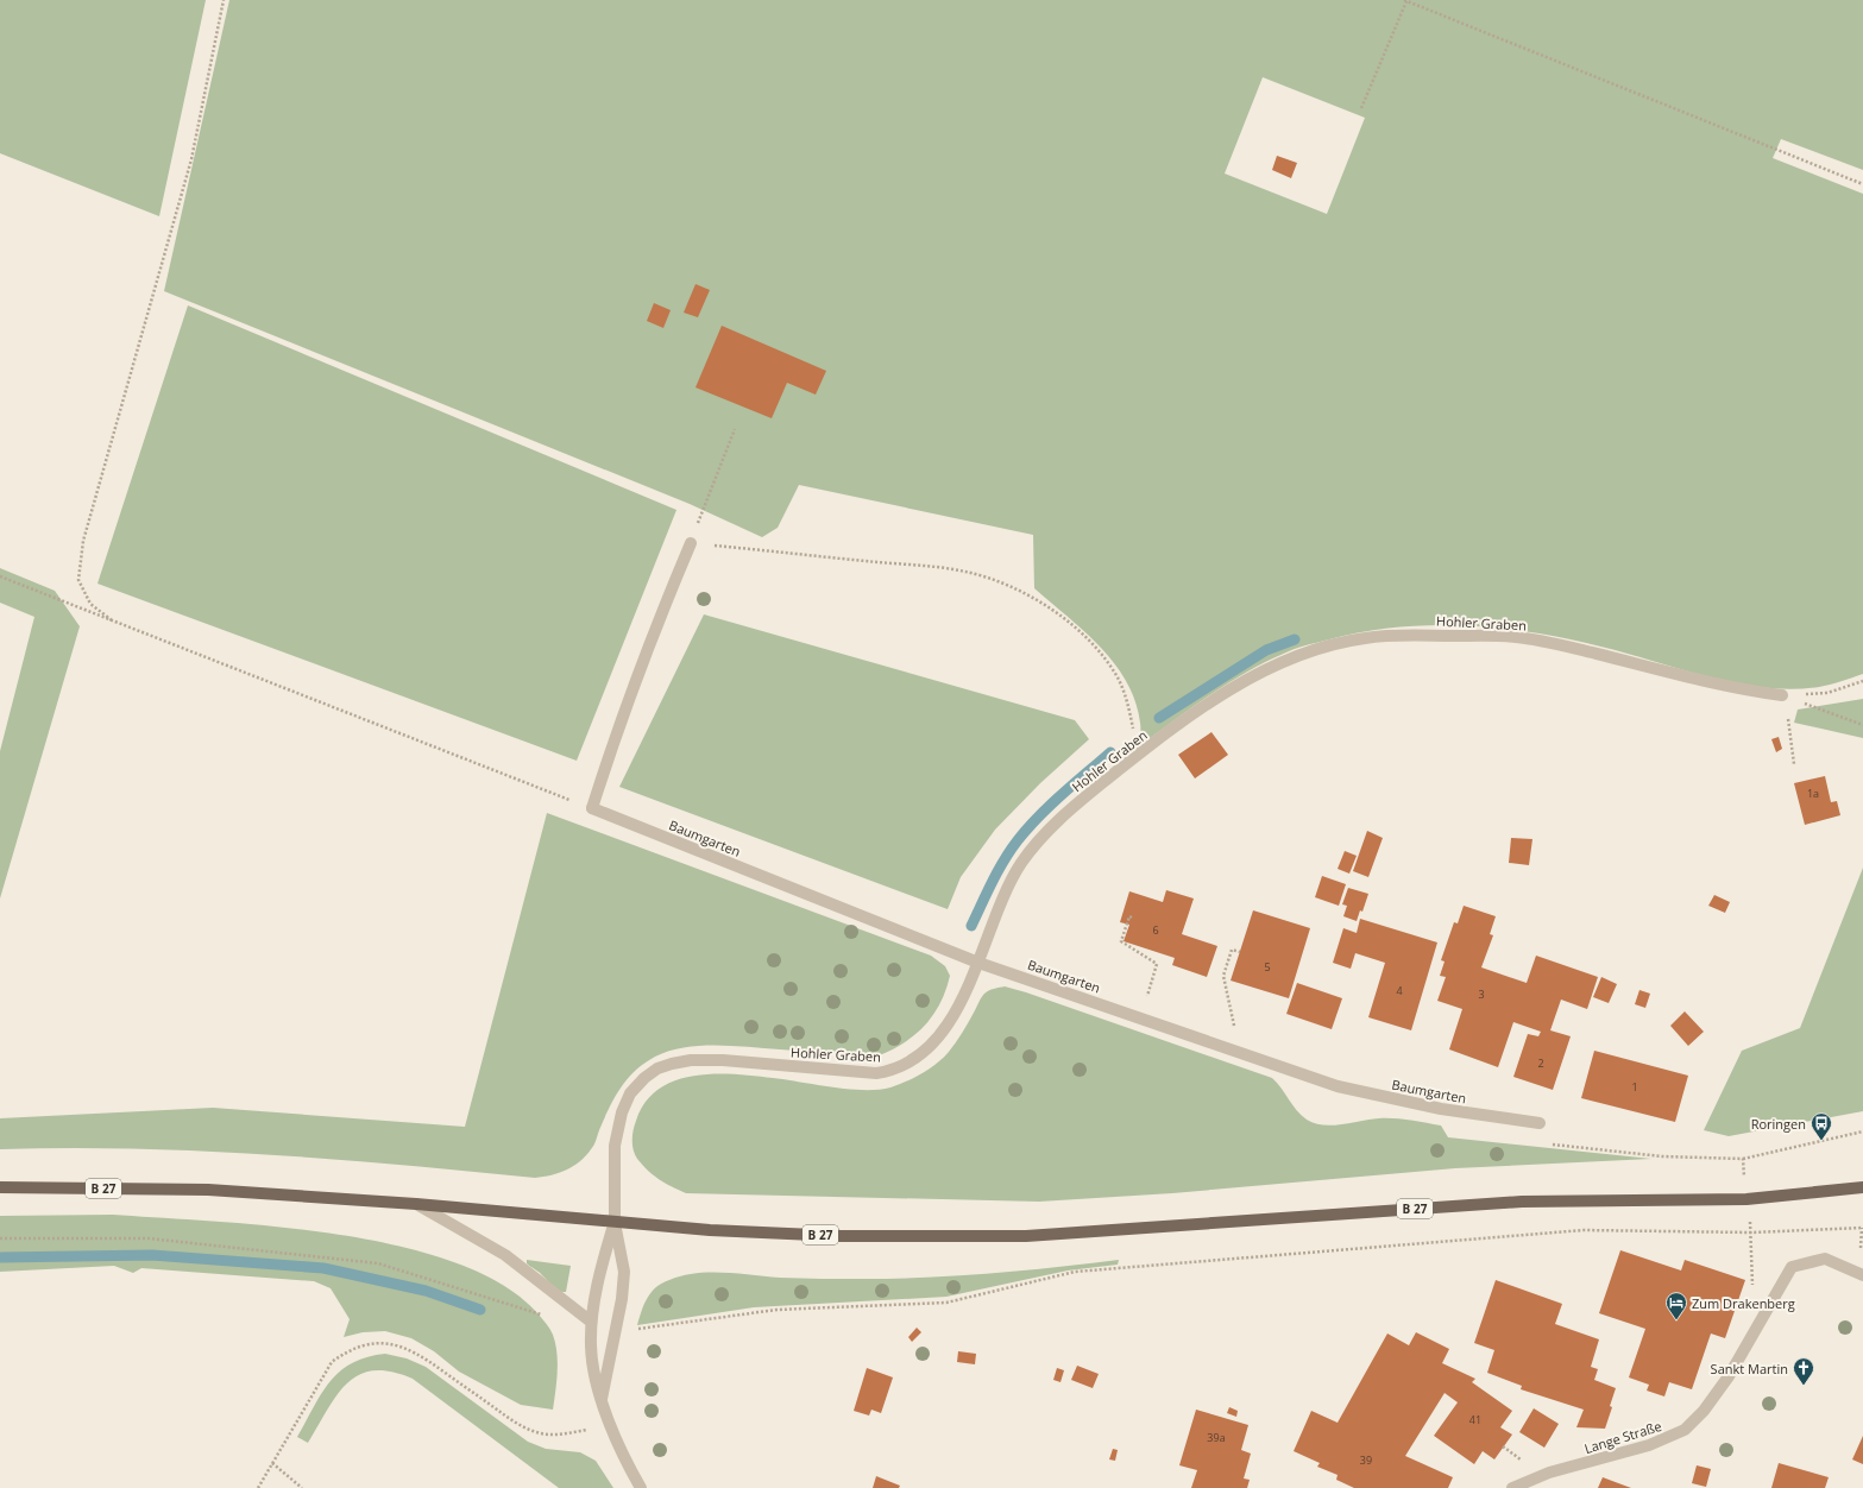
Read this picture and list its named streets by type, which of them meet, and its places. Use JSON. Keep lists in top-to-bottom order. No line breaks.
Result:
{"streets":{"main road":["B 27"],"street":["Hohler Graben","Baumgarten","Lange Straße"]},"crossings":[["Hohler Graben","Baumgarten"],["Hohler Graben","B 27"]],"places":{"bus stop":["Roringen"],"hotel":["Zum Drakenberg"],"church":["Sankt Martin"]},"house_numbers":["1a","6","5","4","3","2","1","41","39a","39"]}
